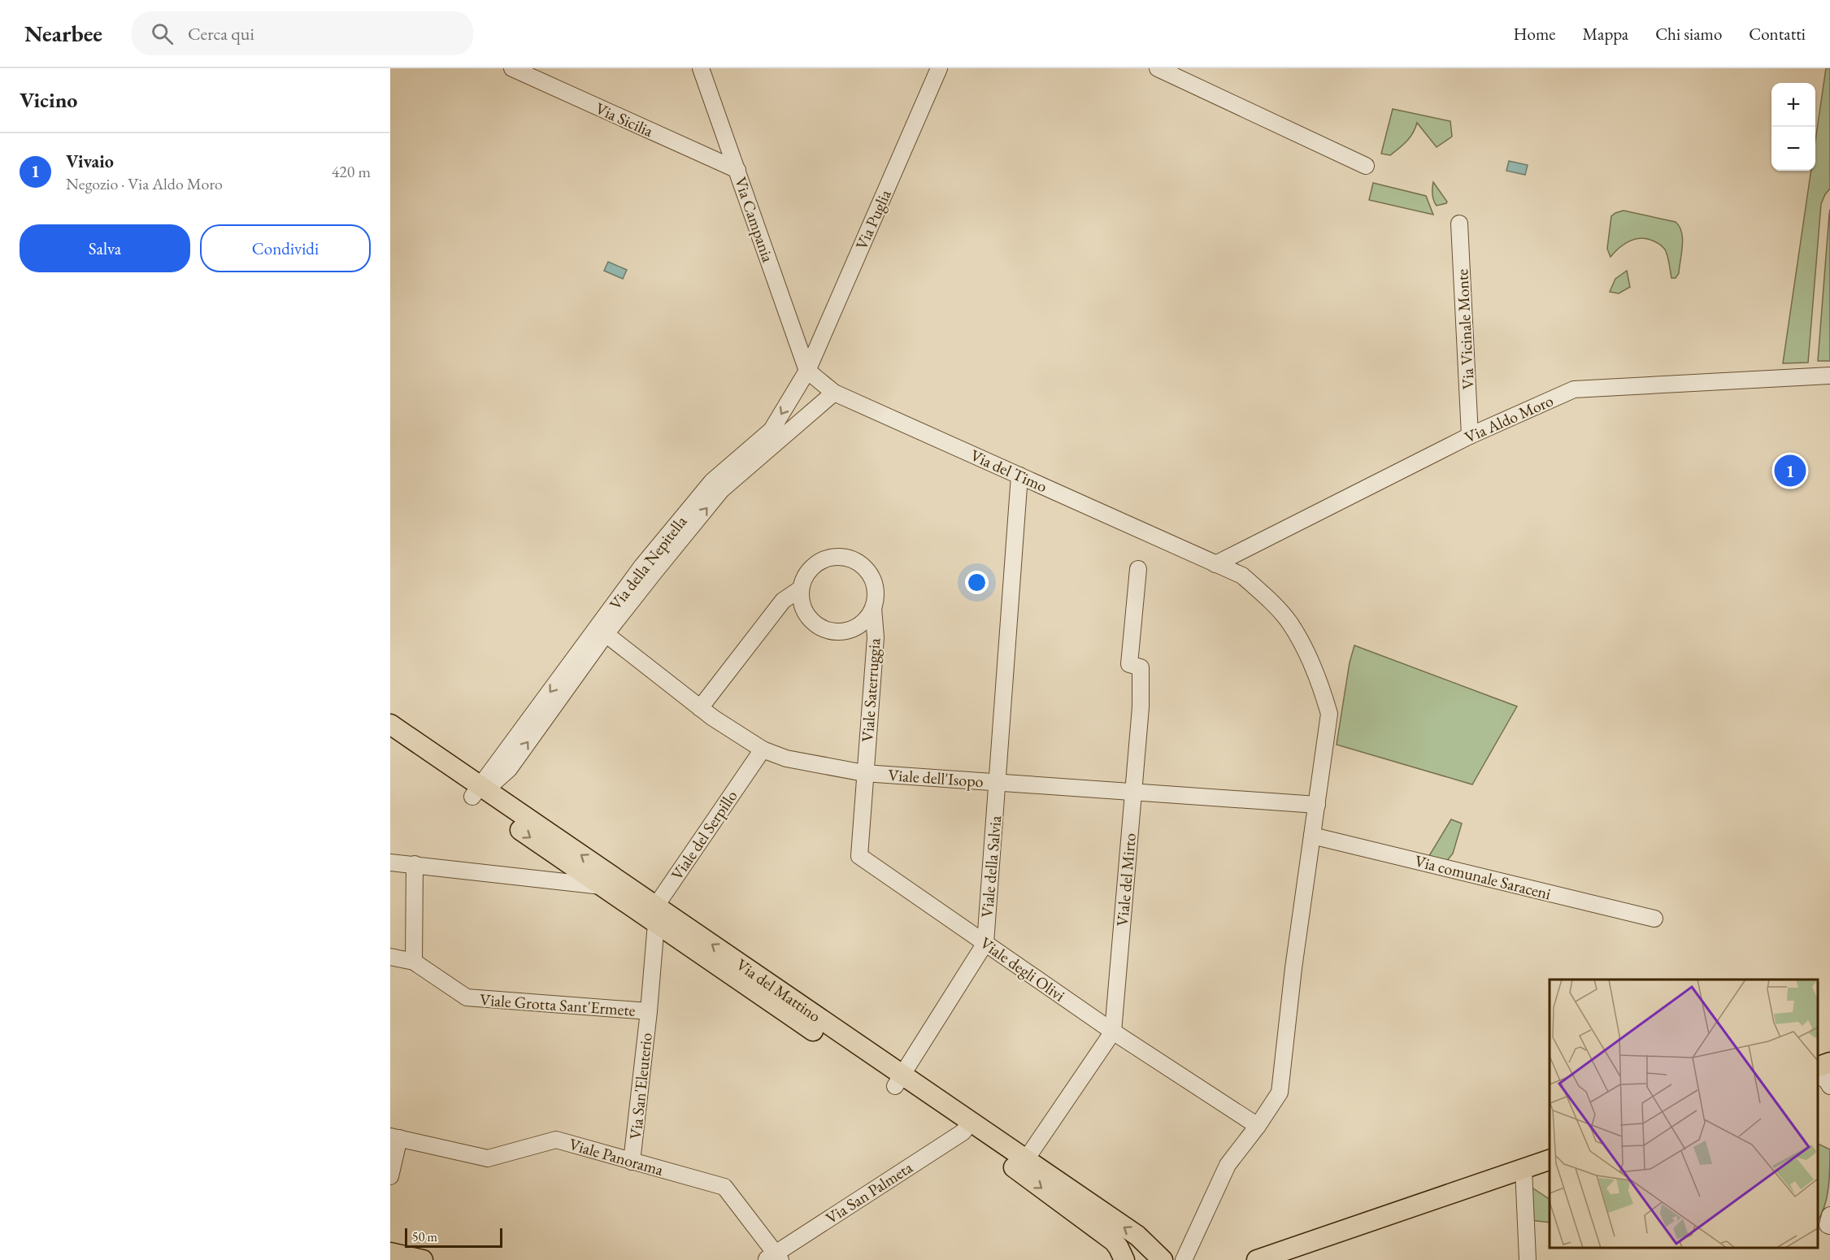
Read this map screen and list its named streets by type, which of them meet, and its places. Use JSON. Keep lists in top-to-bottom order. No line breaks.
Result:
{"streets":{"main road":["Via del Mattino"],"street":["Via Sicilia","Via Campania","Via Puglia","Via Vicinale Monte","Via Aldo Moro","Via del Timo","Via della Nepitella","Viale Saterruggia","Viale dell'Isopo","Viale del Serpillo","Viale della Salvia","Via comunale Saraceni","Viale del Mirto","Viale degli Olivi","Viale Grotta Sant'Ermete","Via San'Eleuterio","Viale Panorama","Via San Palmeta"]},"crossings":[["Via Sicilia","Via Campania"],["Via Campania","Via Puglia"],["Via Campania","Via del Timo"],["Via Campania","Via della Nepitella"],["Via Puglia","Via del Timo"],["Via Puglia","Via della Nepitella"],["Via Vicinale Monte","Via Aldo Moro"],["Via Aldo Moro","Via del Timo"],["Via del Timo","Via della Nepitella"],["Via del Timo","Viale dell'Isopo"],["Via del Timo","Viale della Salvia"],["Via della Nepitella","Viale dell'Isopo"],["Via della Nepitella","Via del Mattino"],["Viale Saterruggia","Viale dell'Isopo"],["Viale Saterruggia","Viale degli Olivi"],["Viale dell'Isopo","Viale del Serpillo"],["Viale dell'Isopo","Viale della Salvia"],["Viale dell'Isopo","Viale del Mirto"],["Viale dell'Isopo","Viale degli Olivi"],["Viale del Serpillo","Via del Mattino"],["Viale del Serpillo","Via San'Eleuterio"],["Viale della Salvia","Viale degli Olivi"],["Viale della Salvia","Via del Mattino"],["Viale del Mirto","Viale degli Olivi"],["Viale del Mirto","Via del Mattino"],["Via del Mattino","Via San'Eleuterio"],["Via del Mattino","Via San Palmeta"],["Viale Grotta Sant'Ermete","Via San'Eleuterio"],["Via San'Eleuterio","Viale Panorama"],["Viale Panorama","Via San Palmeta"]],"scale_bar":"50 m","page":{"header":"Nearbee","search":"Cerca qui","nav":["Home","Mappa","Chi siamo","Contatti"],"heading":"Vicino","map_buttons":["+","−"],"list":[{"mark":"1","name":"Vivaio","note":"Negozio · Via Aldo Moro","value":"420 m"}],"buttons":["Salva","Condividi"],"pins":"1","scale":"50 m"}}
